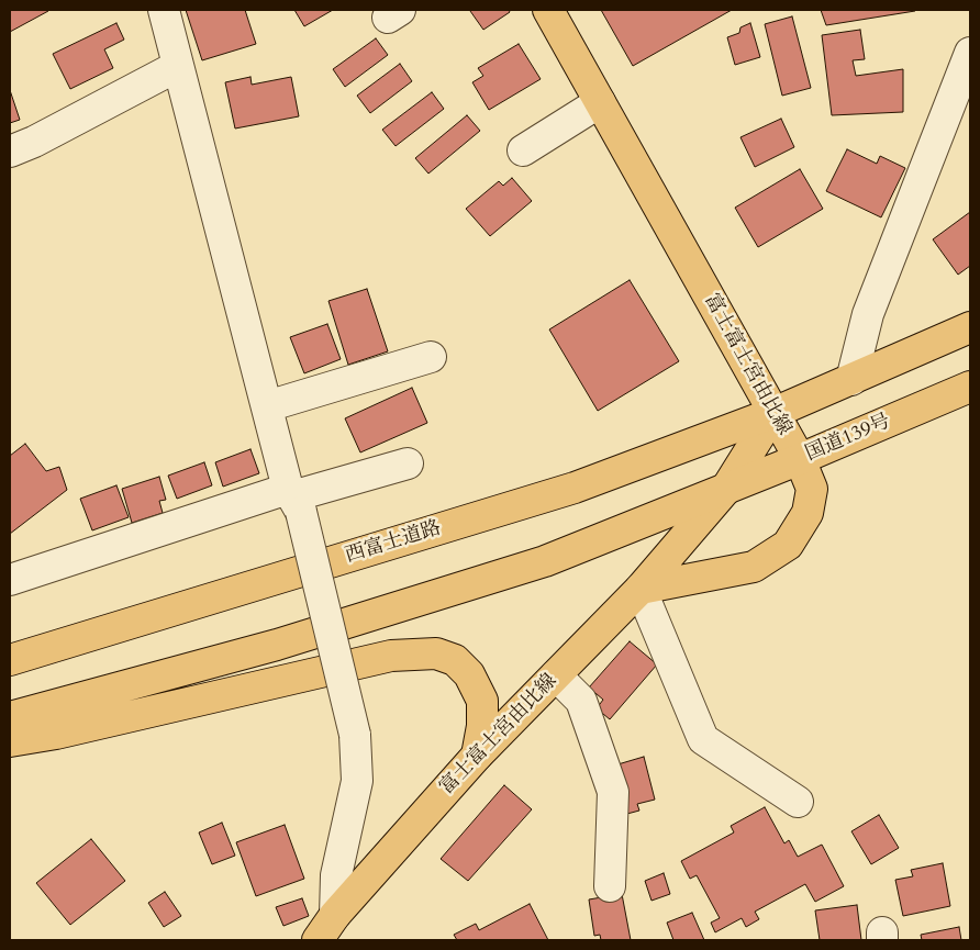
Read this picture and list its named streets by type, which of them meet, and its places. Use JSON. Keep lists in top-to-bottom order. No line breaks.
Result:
{"streets":{"main road":["富士富士宮由比線","国道139号","西富士道路"]},"crossings":[["富士富士宮由比線","国道139号"],["富士富士宮由比線","西富士道路"]]}
